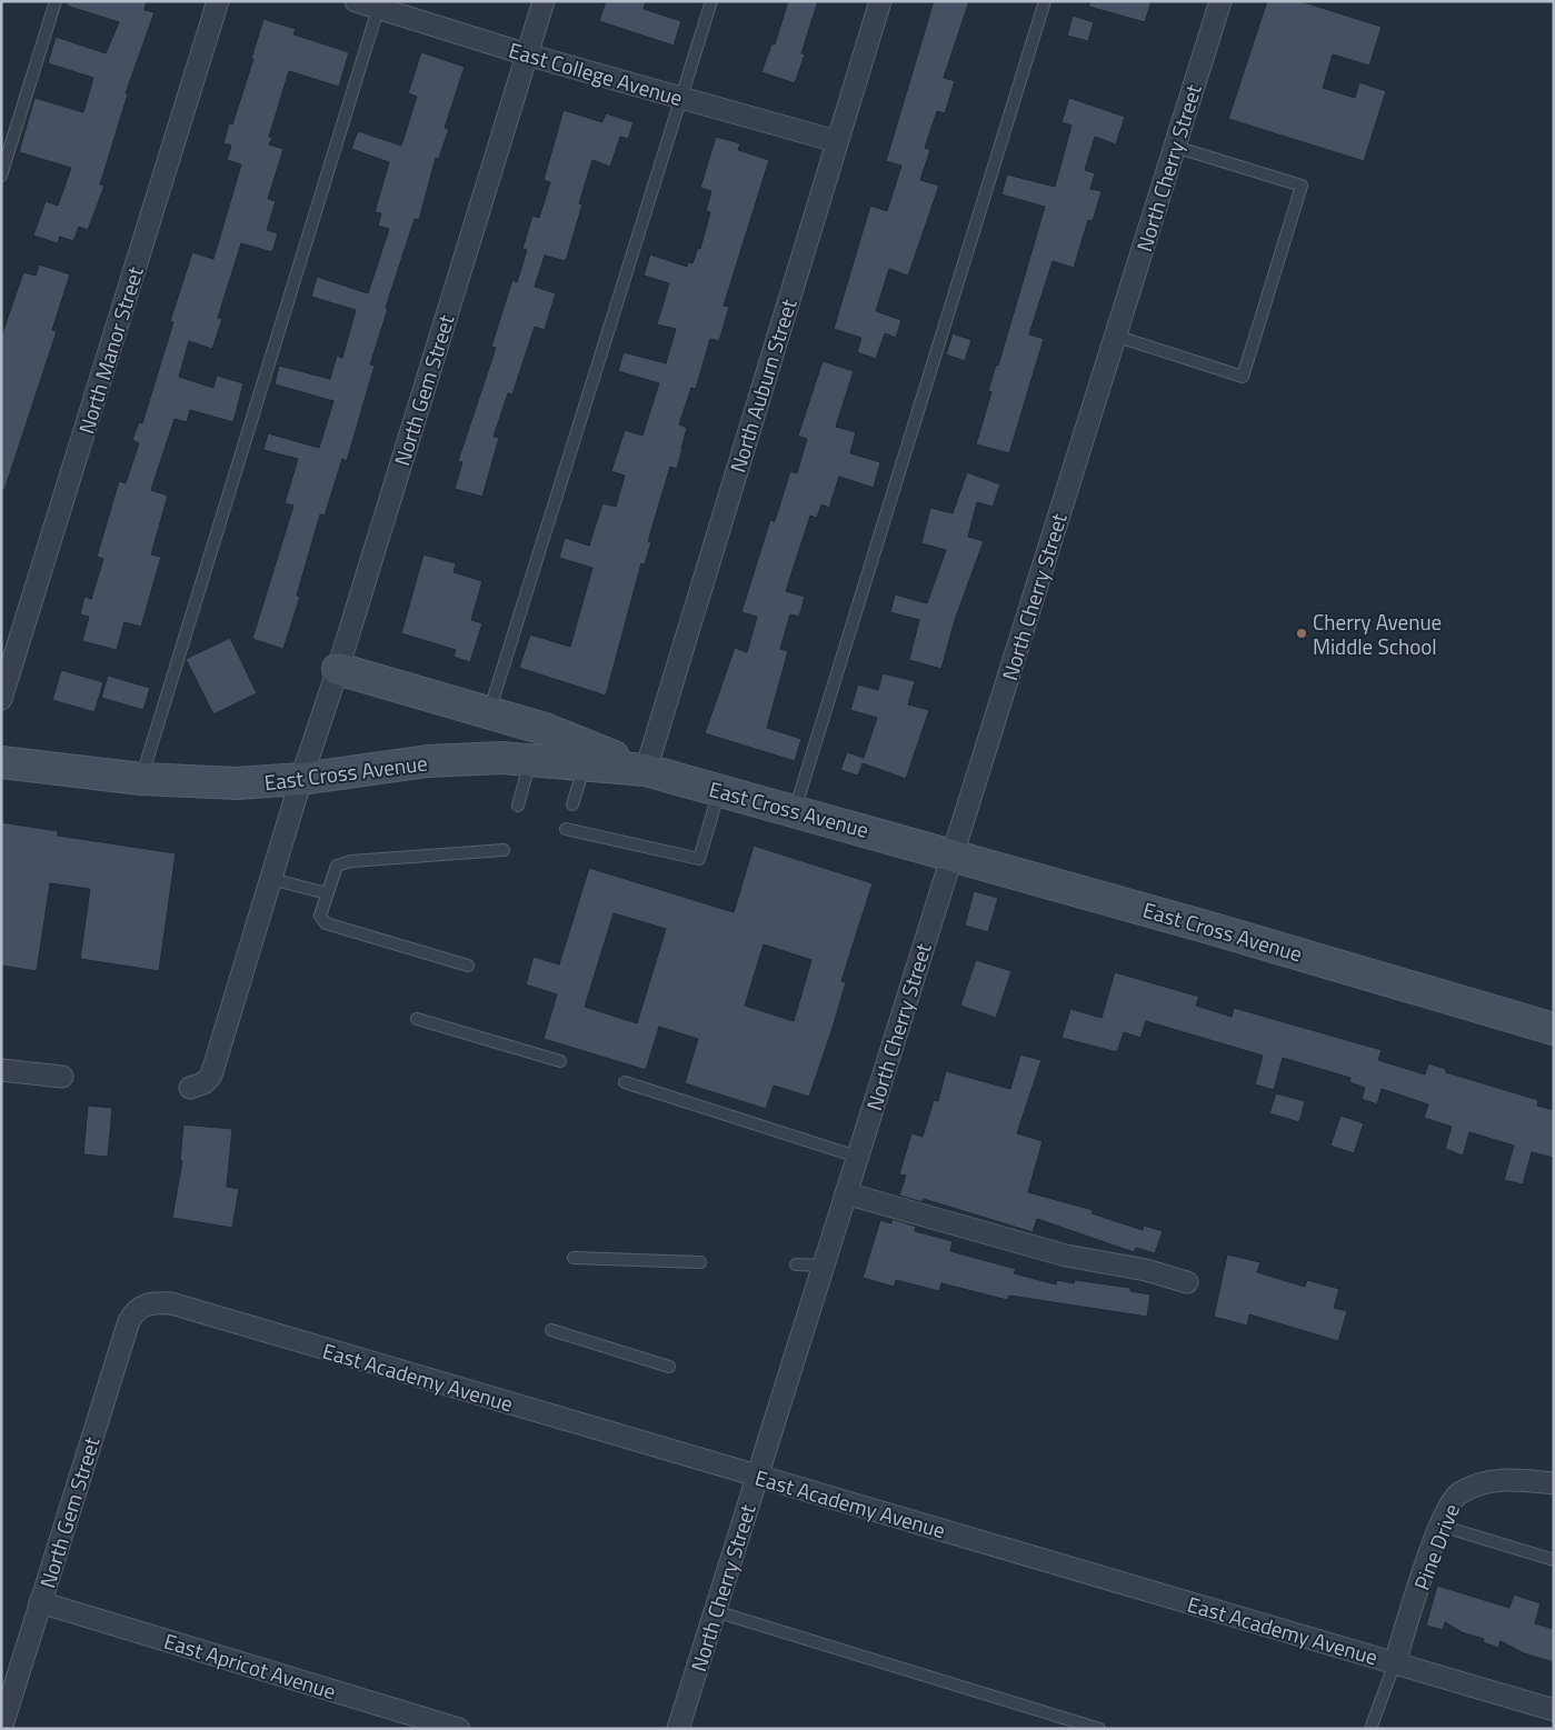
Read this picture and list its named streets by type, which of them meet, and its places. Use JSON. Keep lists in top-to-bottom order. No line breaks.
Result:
{"streets":{"street":["East College Avenue","North Cherry Street","North Manor Street","North Auburn Street","North Gem Street","East Cross Avenue","East Academy Avenue","Pine Drive","East Apricot Avenue"]},"crossings":[["East College Avenue","North Auburn Street"],["East College Avenue","North Gem Street"],["North Cherry Street","East Cross Avenue"],["North Cherry Street","East Academy Avenue"],["North Auburn Street","East Cross Avenue"],["North Gem Street","East Cross Avenue"],["North Gem Street","East Academy Avenue"],["North Gem Street","East Apricot Avenue"],["East Academy Avenue","Pine Drive"]],"places":["Cherry Avenue Middle School"]}
